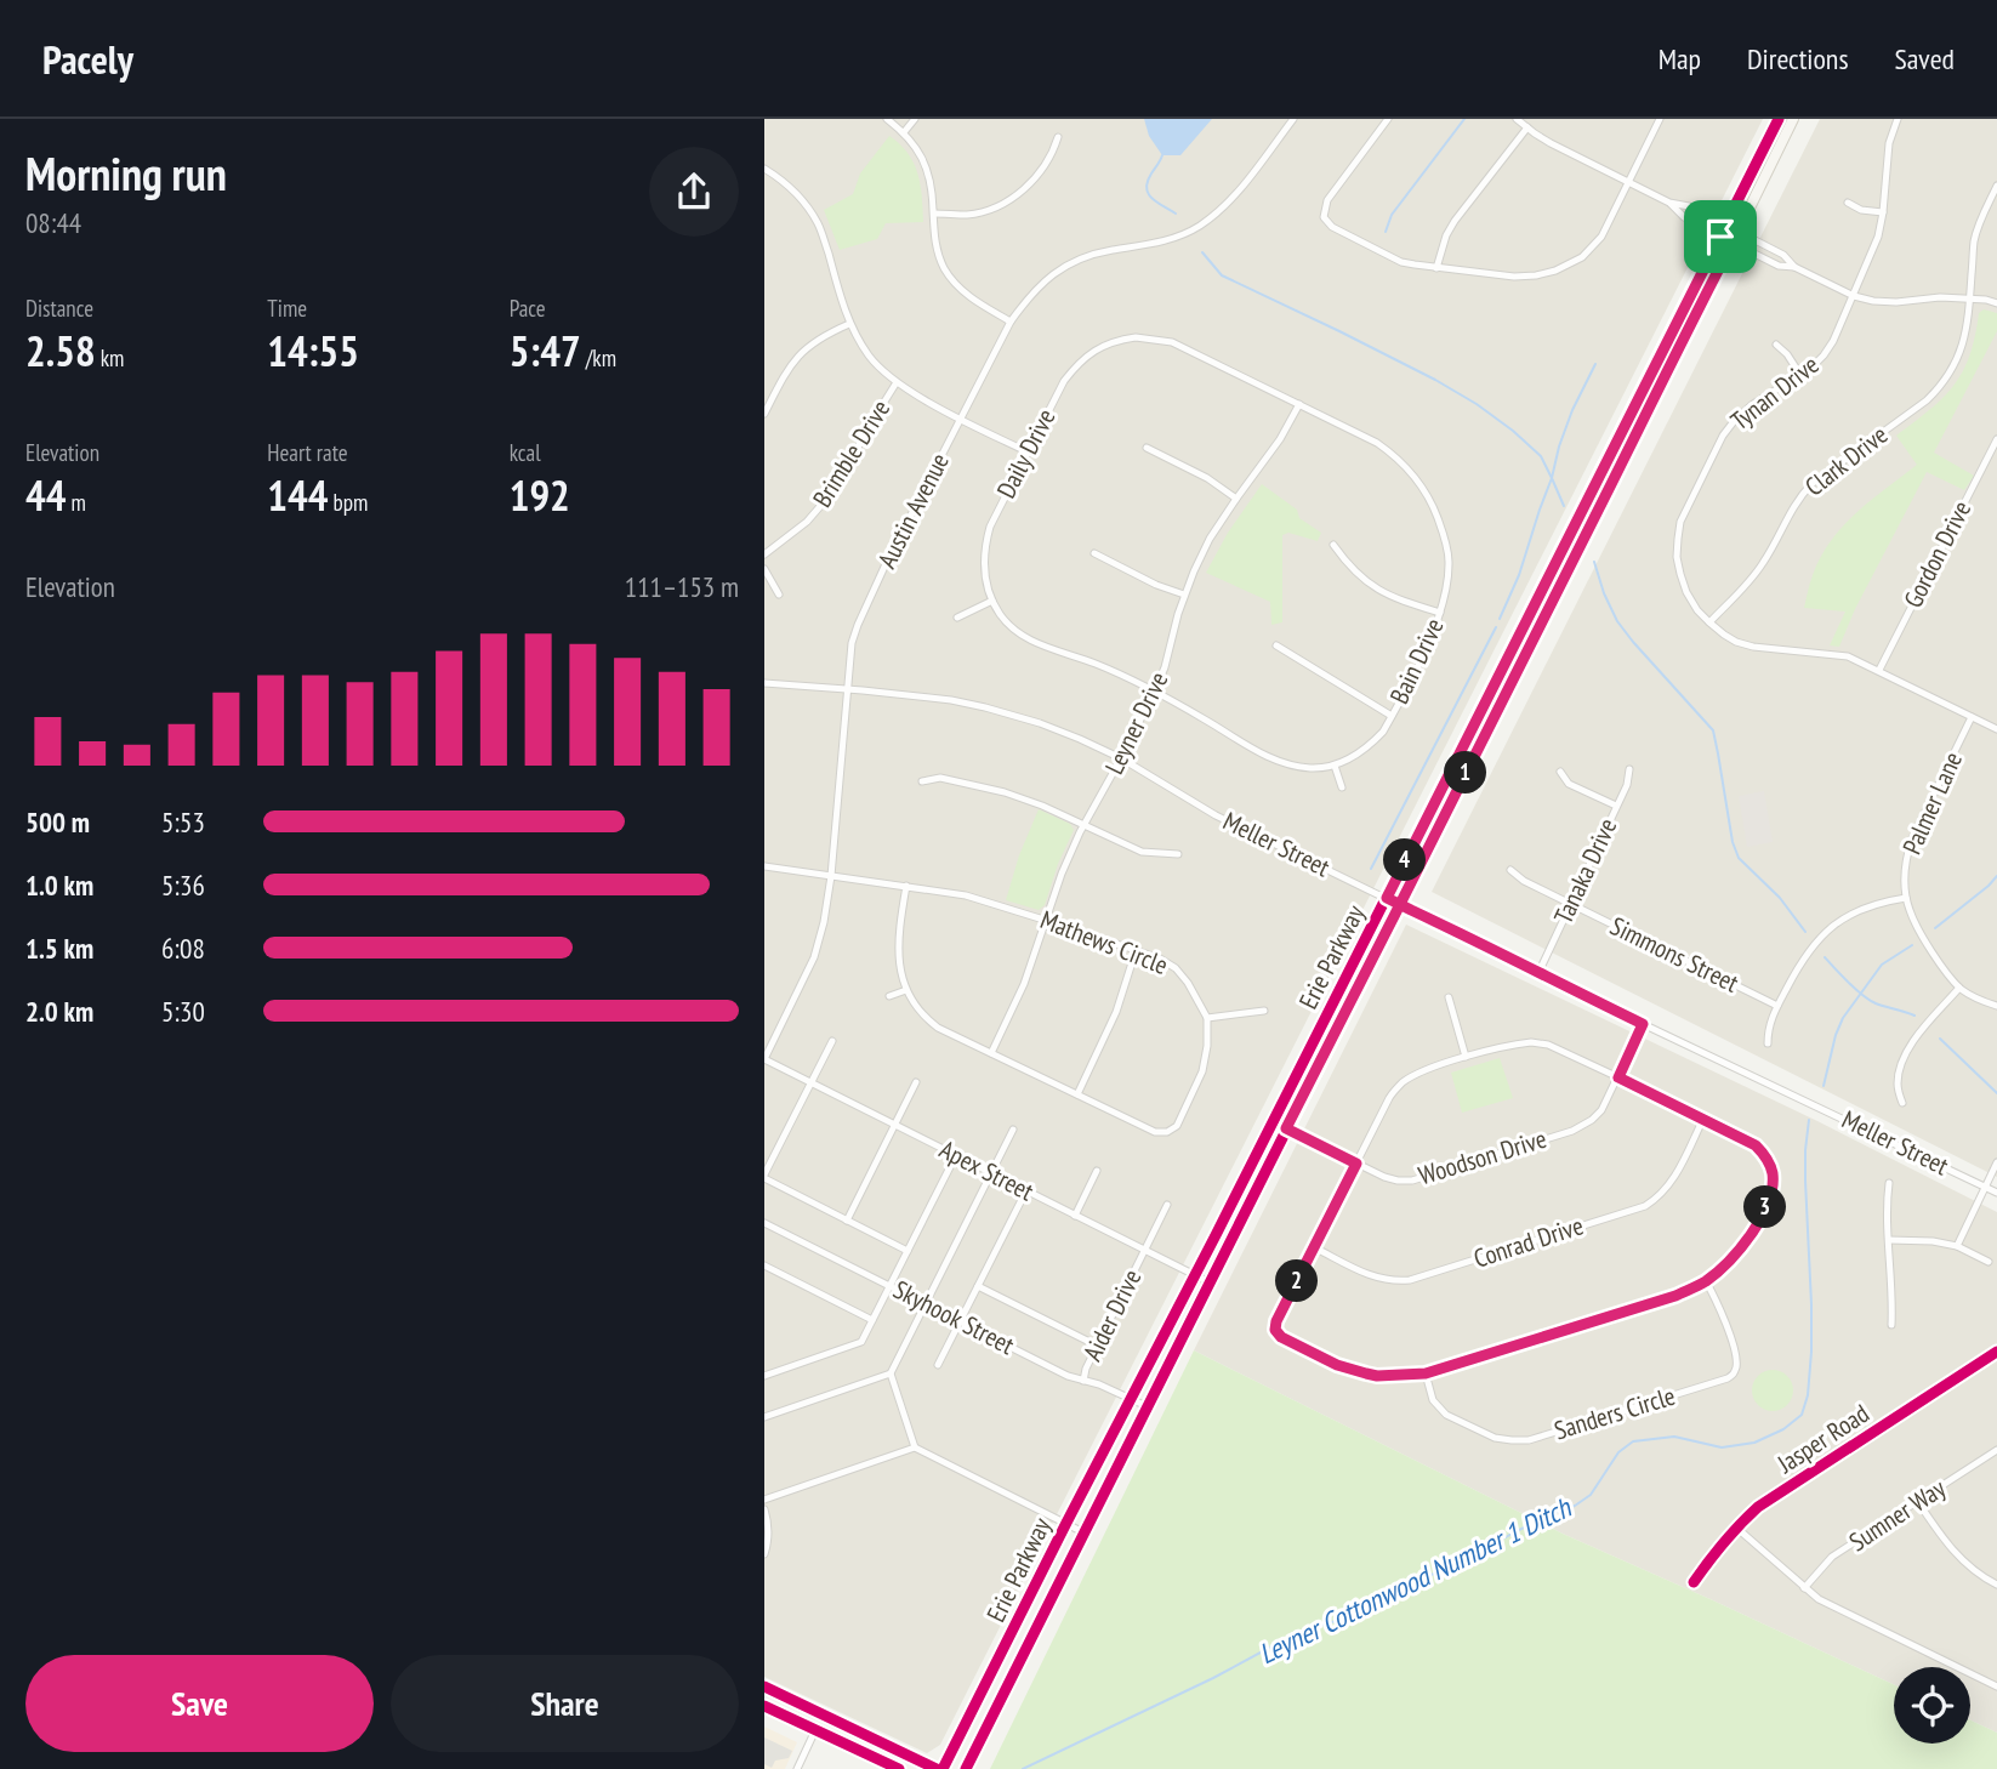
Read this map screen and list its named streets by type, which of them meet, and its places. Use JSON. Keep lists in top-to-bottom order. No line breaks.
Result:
{"streets":{"main road":["Erie Parkway"],"street":["Tynan Drive","Brimble Drive","Daily Drive","Clark Drive","Austin Avenue","Gordon Drive","Bain Drive","Leyner Drive","Palmer Lane","Meller Street","Tanaka Drive","Mathews Circle","Simmons Street","Woodson Drive","Apex Street","Conrad Drive","Aider Drive","Skyhook Street","Sanders Circle","Jasper Road","Sumner Way"]},"crossings":[["Tynan Drive","Clark Drive"],["Tynan Drive","Gordon Drive"],["Tynan Drive","Palmer Lane"],["Daily Drive","Bain Drive"],["Daily Drive","Leyner Drive"],["Austin Avenue","Meller Street"],["Austin Avenue","Mathews Circle"],["Austin Avenue","Apex Street"],["Bain Drive","Leyner Drive"],["Leyner Drive","Meller Street"],["Leyner Drive","Mathews Circle"],["Meller Street","Tanaka Drive"],["Meller Street","Erie Parkway"],["Meller Street","Woodson Drive"],["Tanaka Drive","Simmons Street"],["Erie Parkway","Woodson Drive"],["Erie Parkway","Apex Street"],["Erie Parkway","Skyhook Street"],["Apex Street","Aider Drive"],["Aider Drive","Skyhook Street"]],"water":["Leyner Cottonwood Number 1 Ditch"],"page":{"header":"Pacely","nav":["Map","Directions","Saved"],"heading":["Morning run","08:44"],"stats":[["Distance","2.58 km"],["Time","14:55"],["Pace","5:47 /km"],["Elevation","44 m"],["Heart rate","144 bpm"],["kcal","192"]],"chart":["Elevation","111–153 m"],"pins":["1","4","3","2"],"list":[{"name":"500 m","note":"5:53"},{"name":"1.0 km","note":"5:36"},{"name":"1.5 km","note":"6:08"},{"name":"2.0 km","note":"5:30"}],"buttons":["Save","Share"]}}
